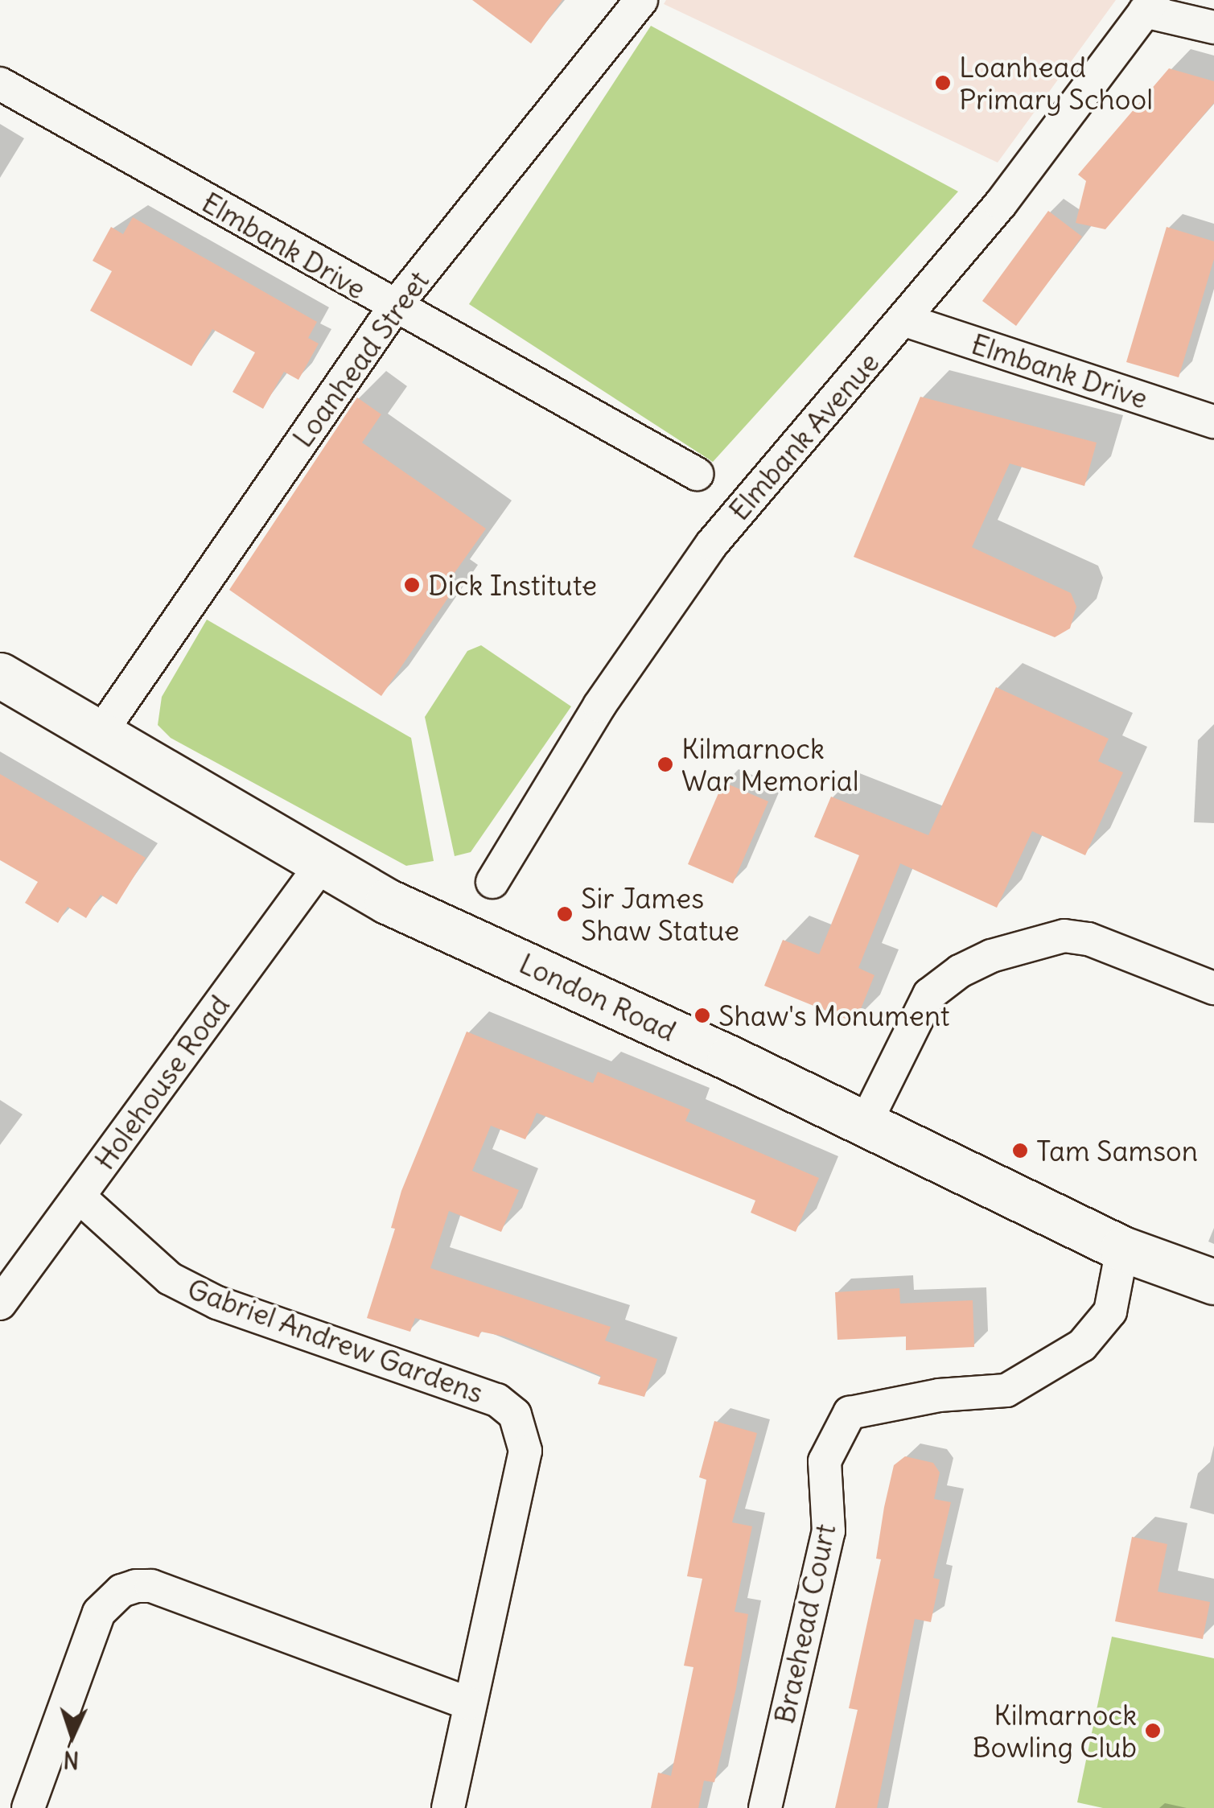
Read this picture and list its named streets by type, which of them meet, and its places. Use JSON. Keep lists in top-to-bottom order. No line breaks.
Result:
{"streets":{"main road":["London Road"],"street":["Elmbank Drive","Loanhead Street","Elmbank Avenue","Holehouse Road","Gabriel Andrew Gardens","Braehead Court"]},"crossings":[["Elmbank Drive","Loanhead Street"],["Elmbank Drive","Elmbank Avenue"],["Loanhead Street","London Road"],["London Road","Holehouse Road"],["London Road","Braehead Court"],["Holehouse Road","Gabriel Andrew Gardens"]],"places":["Loanhead Primary School","Dick Institute","Kilmarnock War Memorial","Sir James Shaw Statue","Shaw's Monument","Tam Samson","Kilmarnock Bowling Club"],"north":"bottom"}
